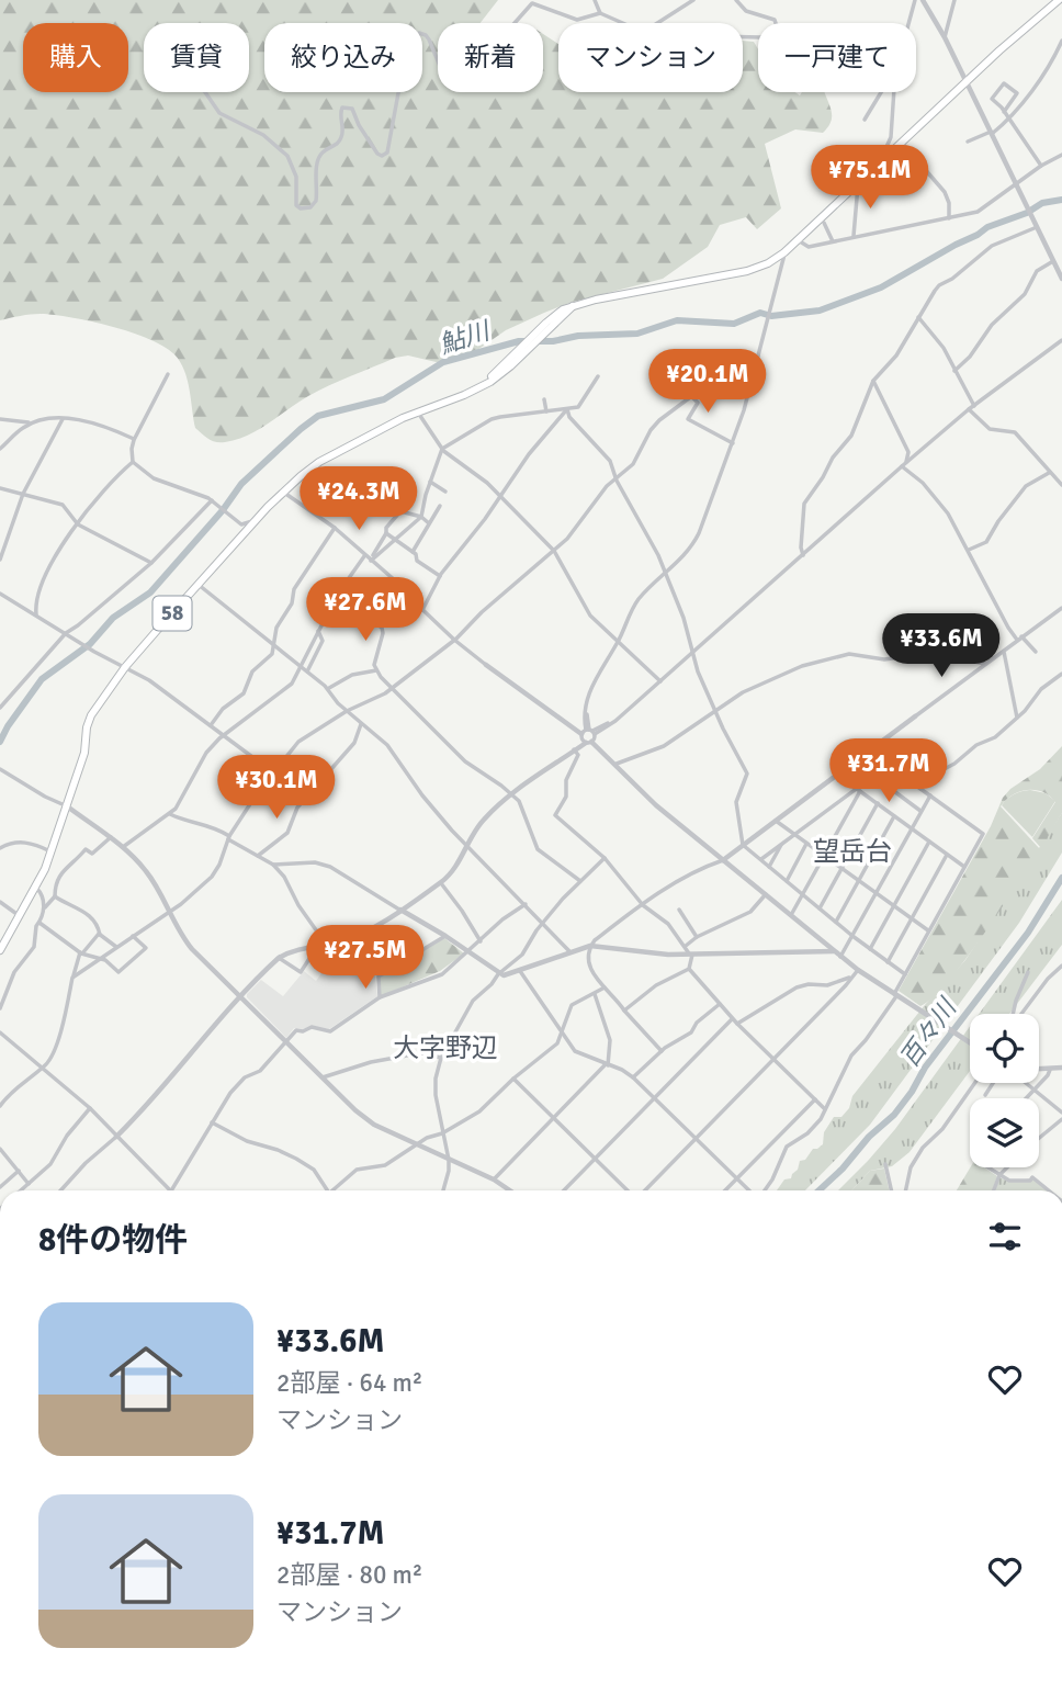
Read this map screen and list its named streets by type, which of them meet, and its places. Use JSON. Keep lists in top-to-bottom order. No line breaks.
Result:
{"streets":{"main road":["58"]},"districts":["望岳台","大字野辺"],"water":["鮎川","百々川"],"page":{"chip":["購入","賃貸","絞り込み","新着","マンション","一戸建て"],"price":["¥75.1M","¥20.1M","¥24.3M","¥27.6M","¥33.6M","¥31.7M","¥30.1M","¥27.5M"],"heading":"8件の物件","list":[{"name":"¥33.6M","note":"2部屋 · 64 m² · マンション"},{"name":"¥31.7M","note":"2部屋 · 80 m² · マンション"}]}}
